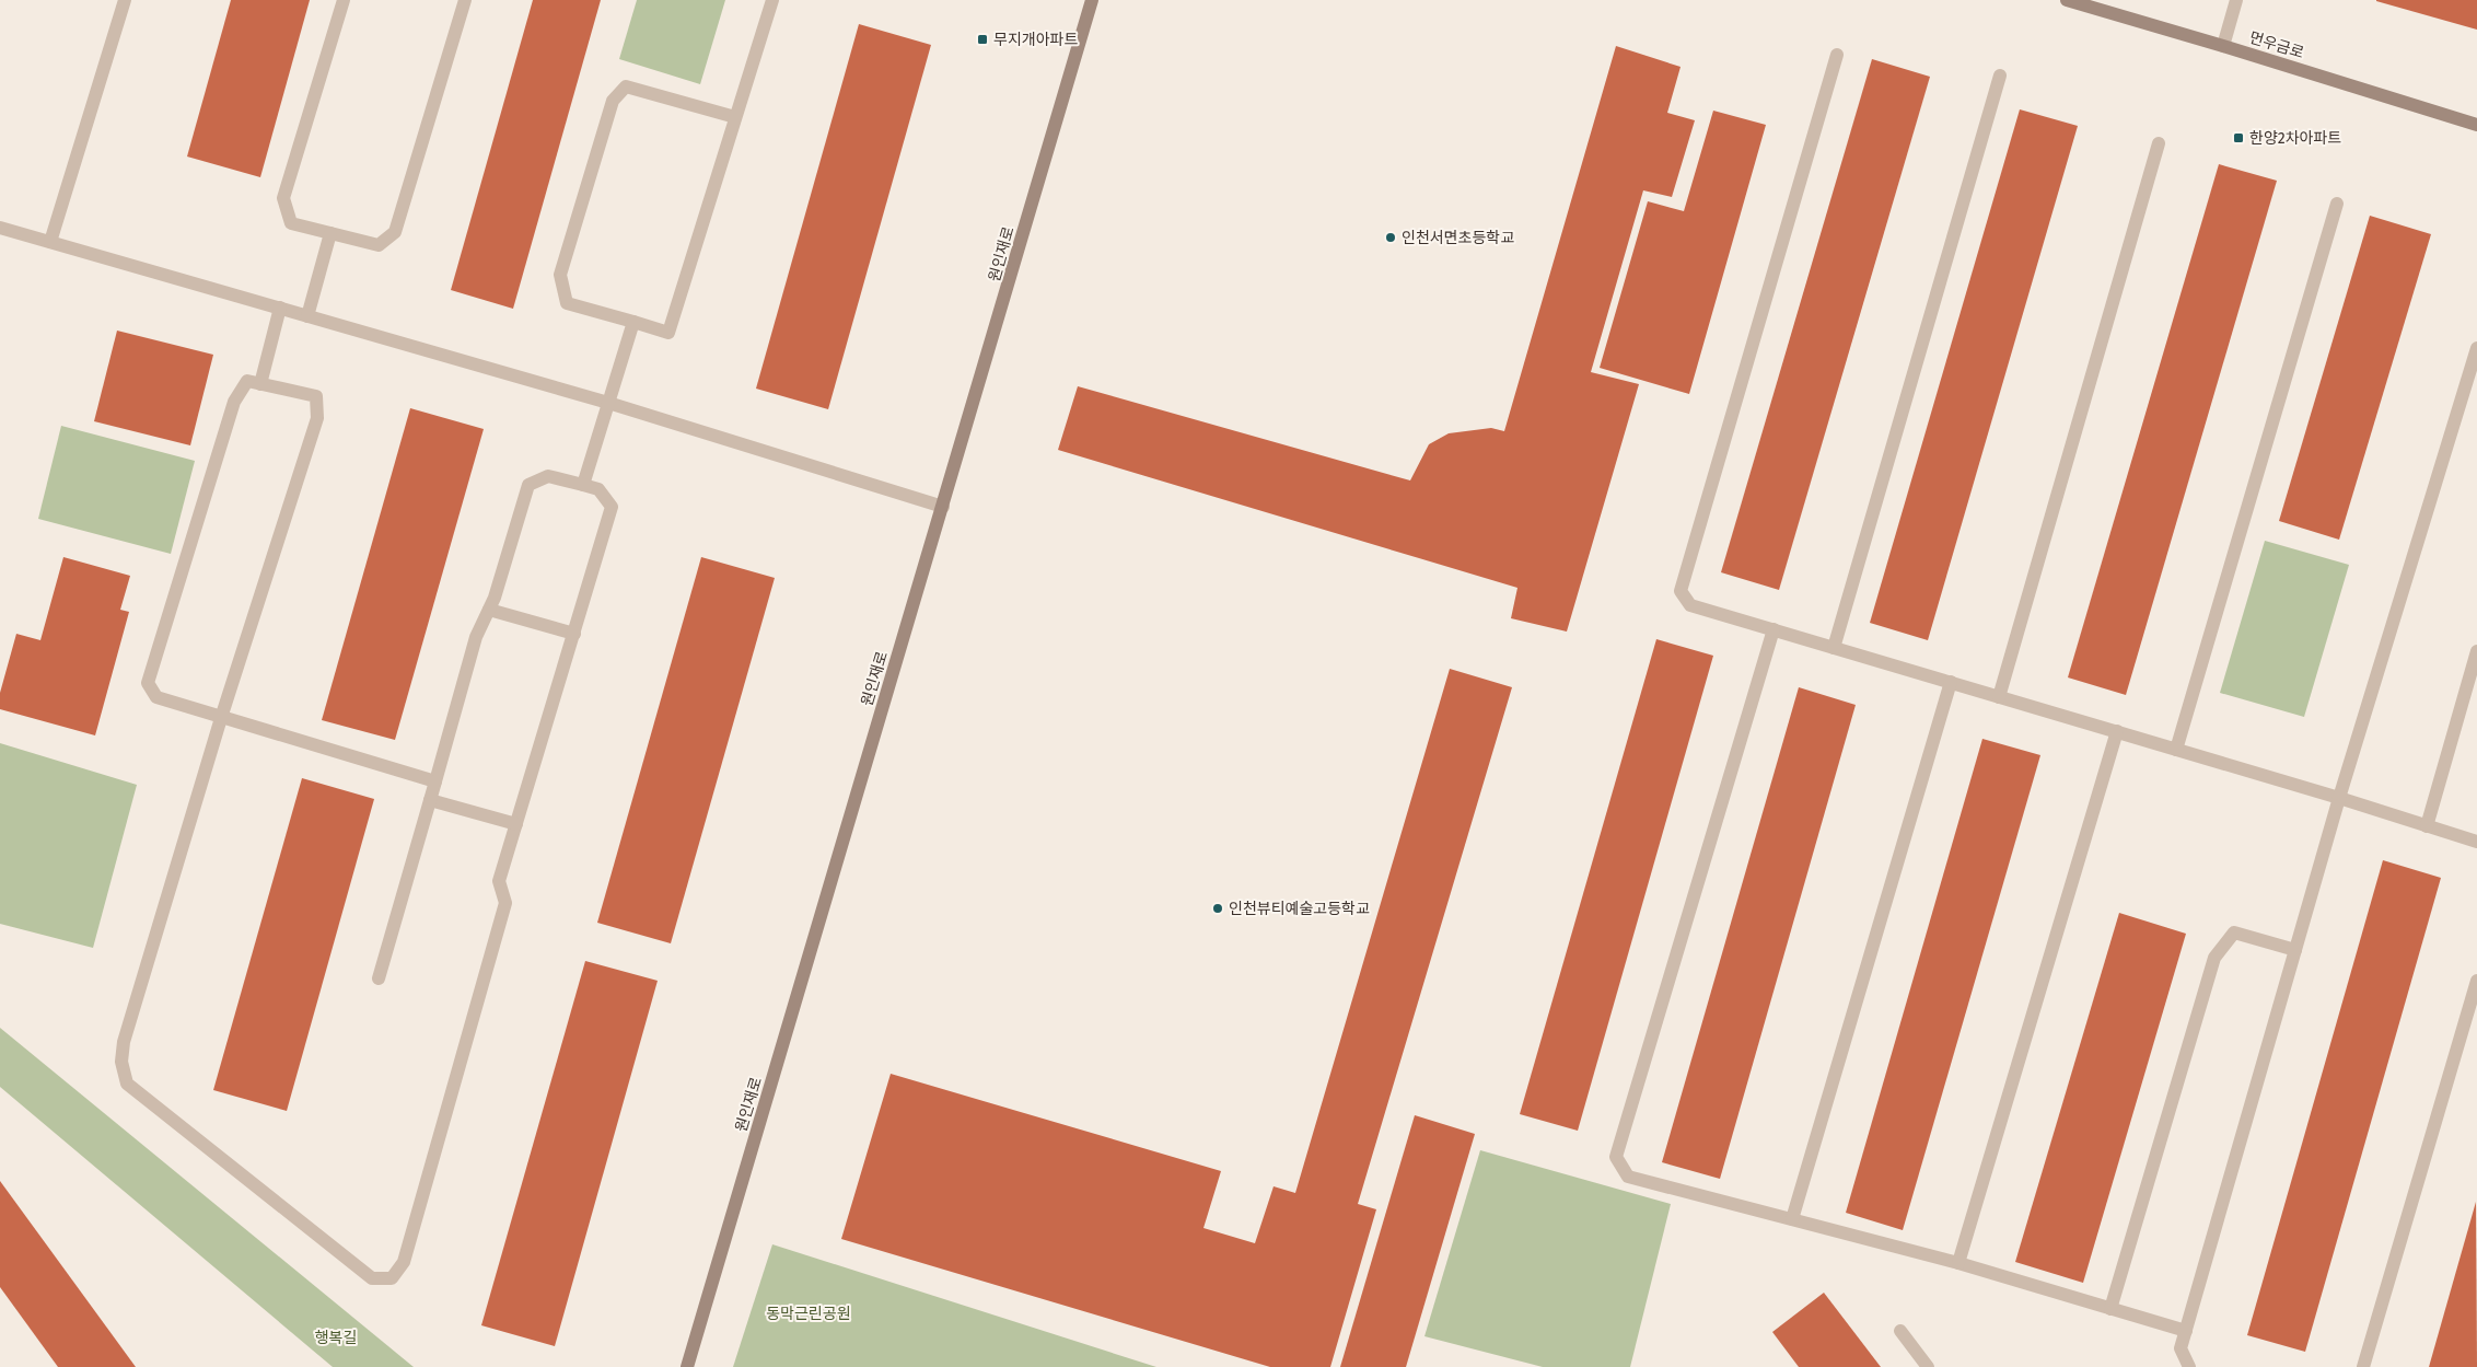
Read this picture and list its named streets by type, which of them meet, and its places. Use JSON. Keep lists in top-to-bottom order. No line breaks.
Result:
{"streets":{"main road":["먼우금로","원인재로"]},"parks":["동막근린공원","행복길"],"places":{"transit":["무지개아파트","한양2차아파트"],"other":["인천서면초등학교","인천뷰티예술고등학교"]}}
